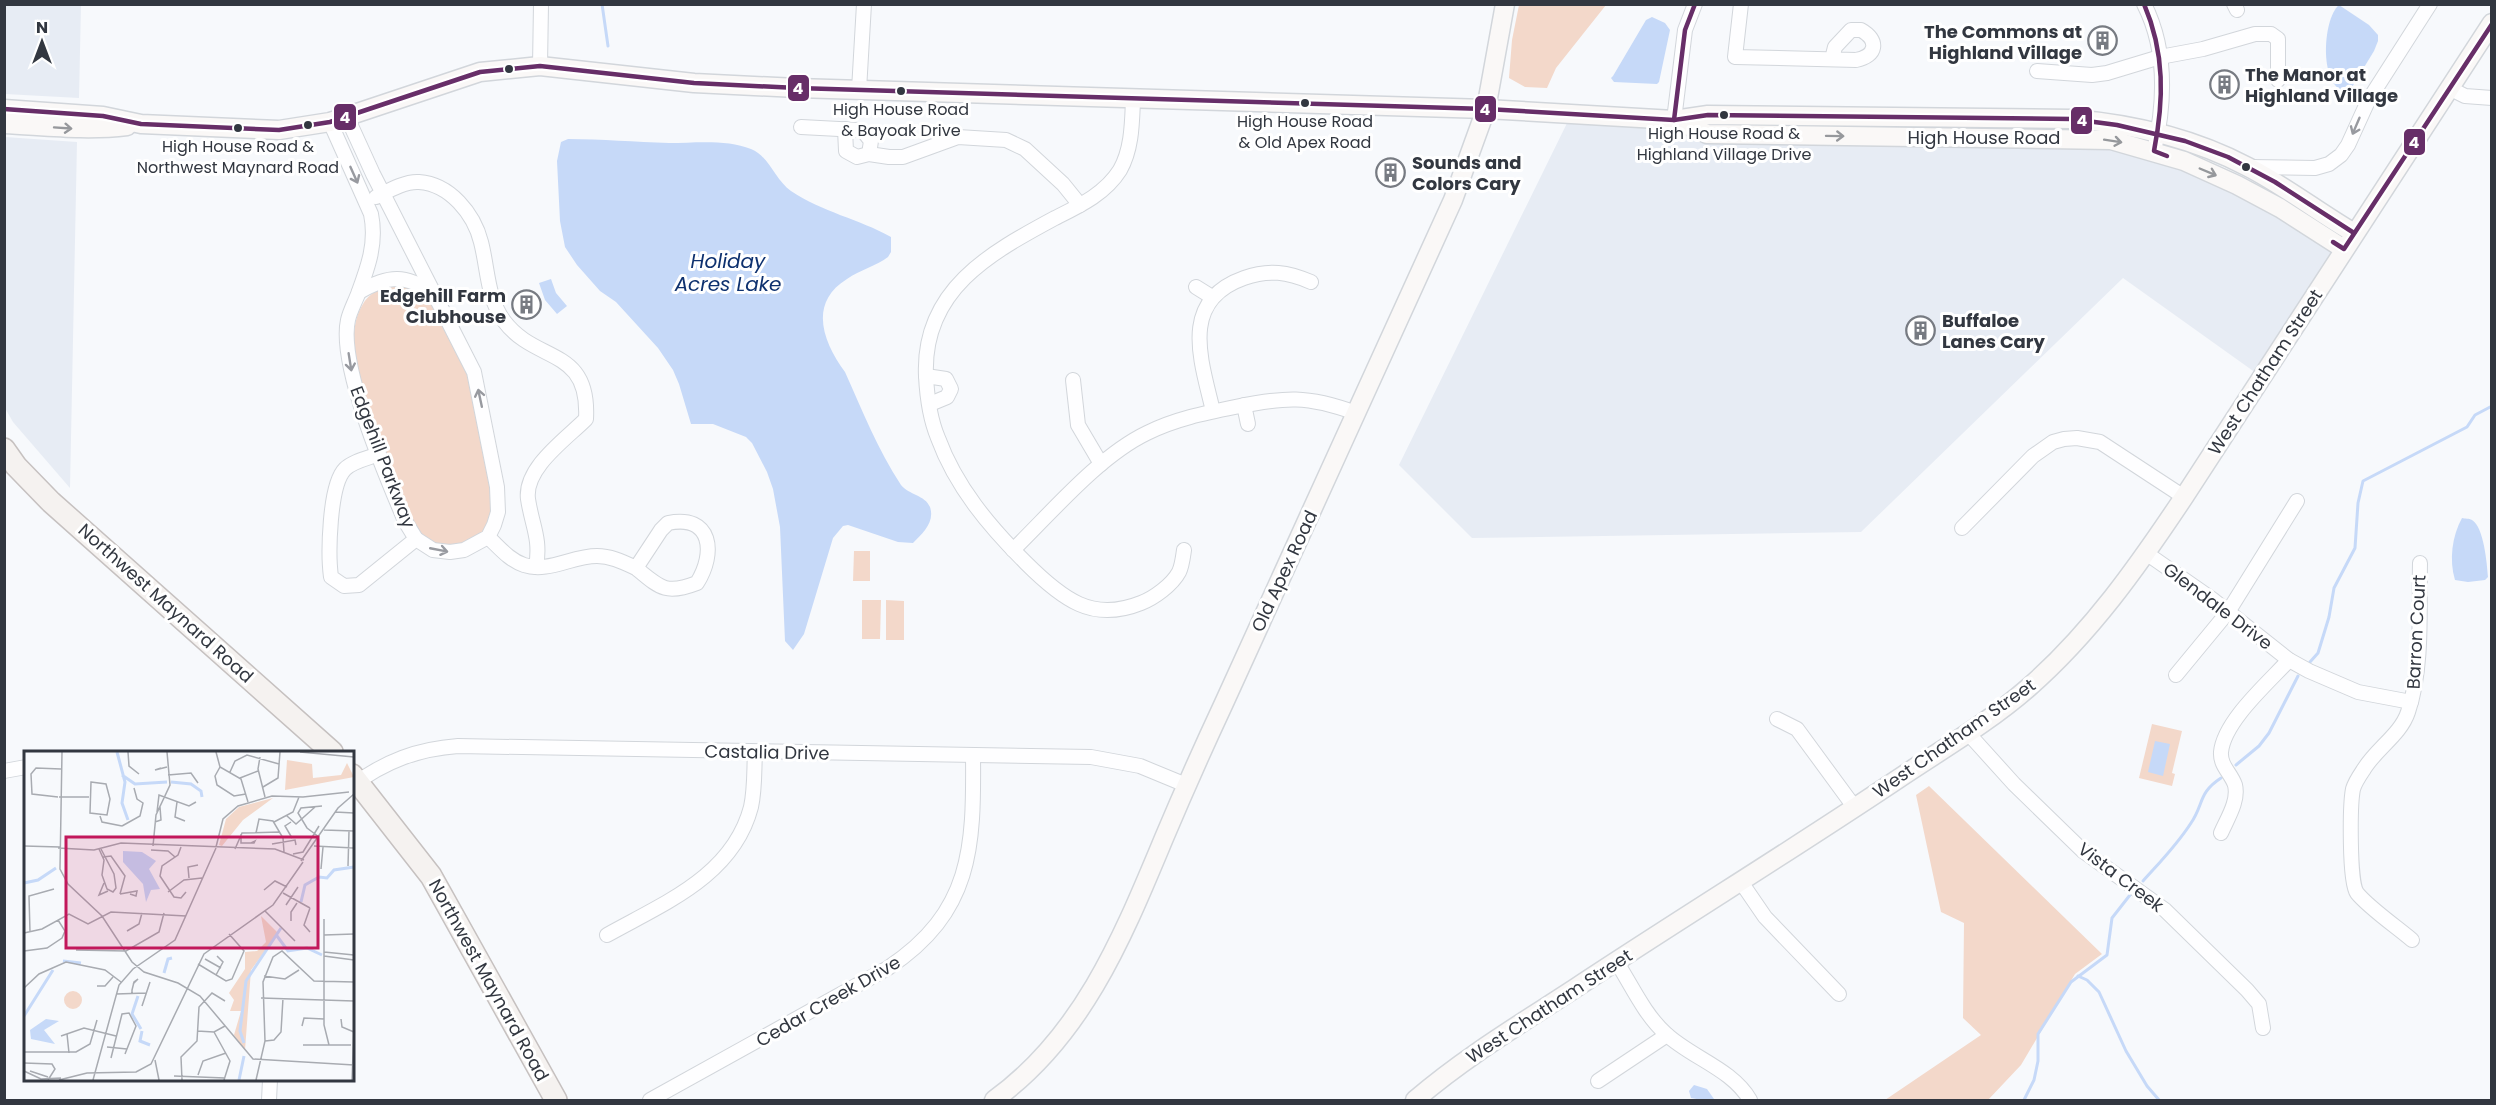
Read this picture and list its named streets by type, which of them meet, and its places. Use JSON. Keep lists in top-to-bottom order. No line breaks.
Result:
{"streets":{"main road":["High House Road","West Chatham Street","Old Apex Road","Northwest Maynard Road"],"street":["Edgehill Parkway","Glendale Drive","Barron Court","Castalia Drive","Vista Creek","Cedar Creek Drive"]},"crossings":[["High House Road","West Chatham Street"],["High House Road","Edgehill Parkway"],["High House Road","Old Apex Road"],["West Chatham Street","Glendale Drive"],["West Chatham Street","Vista Creek"],["Old Apex Road","Castalia Drive"],["Northwest Maynard Road","Castalia Drive"],["Glendale Drive","Barron Court"],["Castalia Drive","Cedar Creek Drive"]],"water":["Holiday Acres Lake"],"places":{"building":["The Commons at Highland Village","The Manor at Highland Village","Sounds and Colors Cary","Edgehill Farm Clubhouse","Buffaloe Lanes Cary"],"other":["High House Road & Bayoak Drive","High House Road & Old Apex Road","High House Road & Highland Village Drive","High House Road & Northwest Maynard Road"]},"lines":["transit line 4"],"north":"top"}
